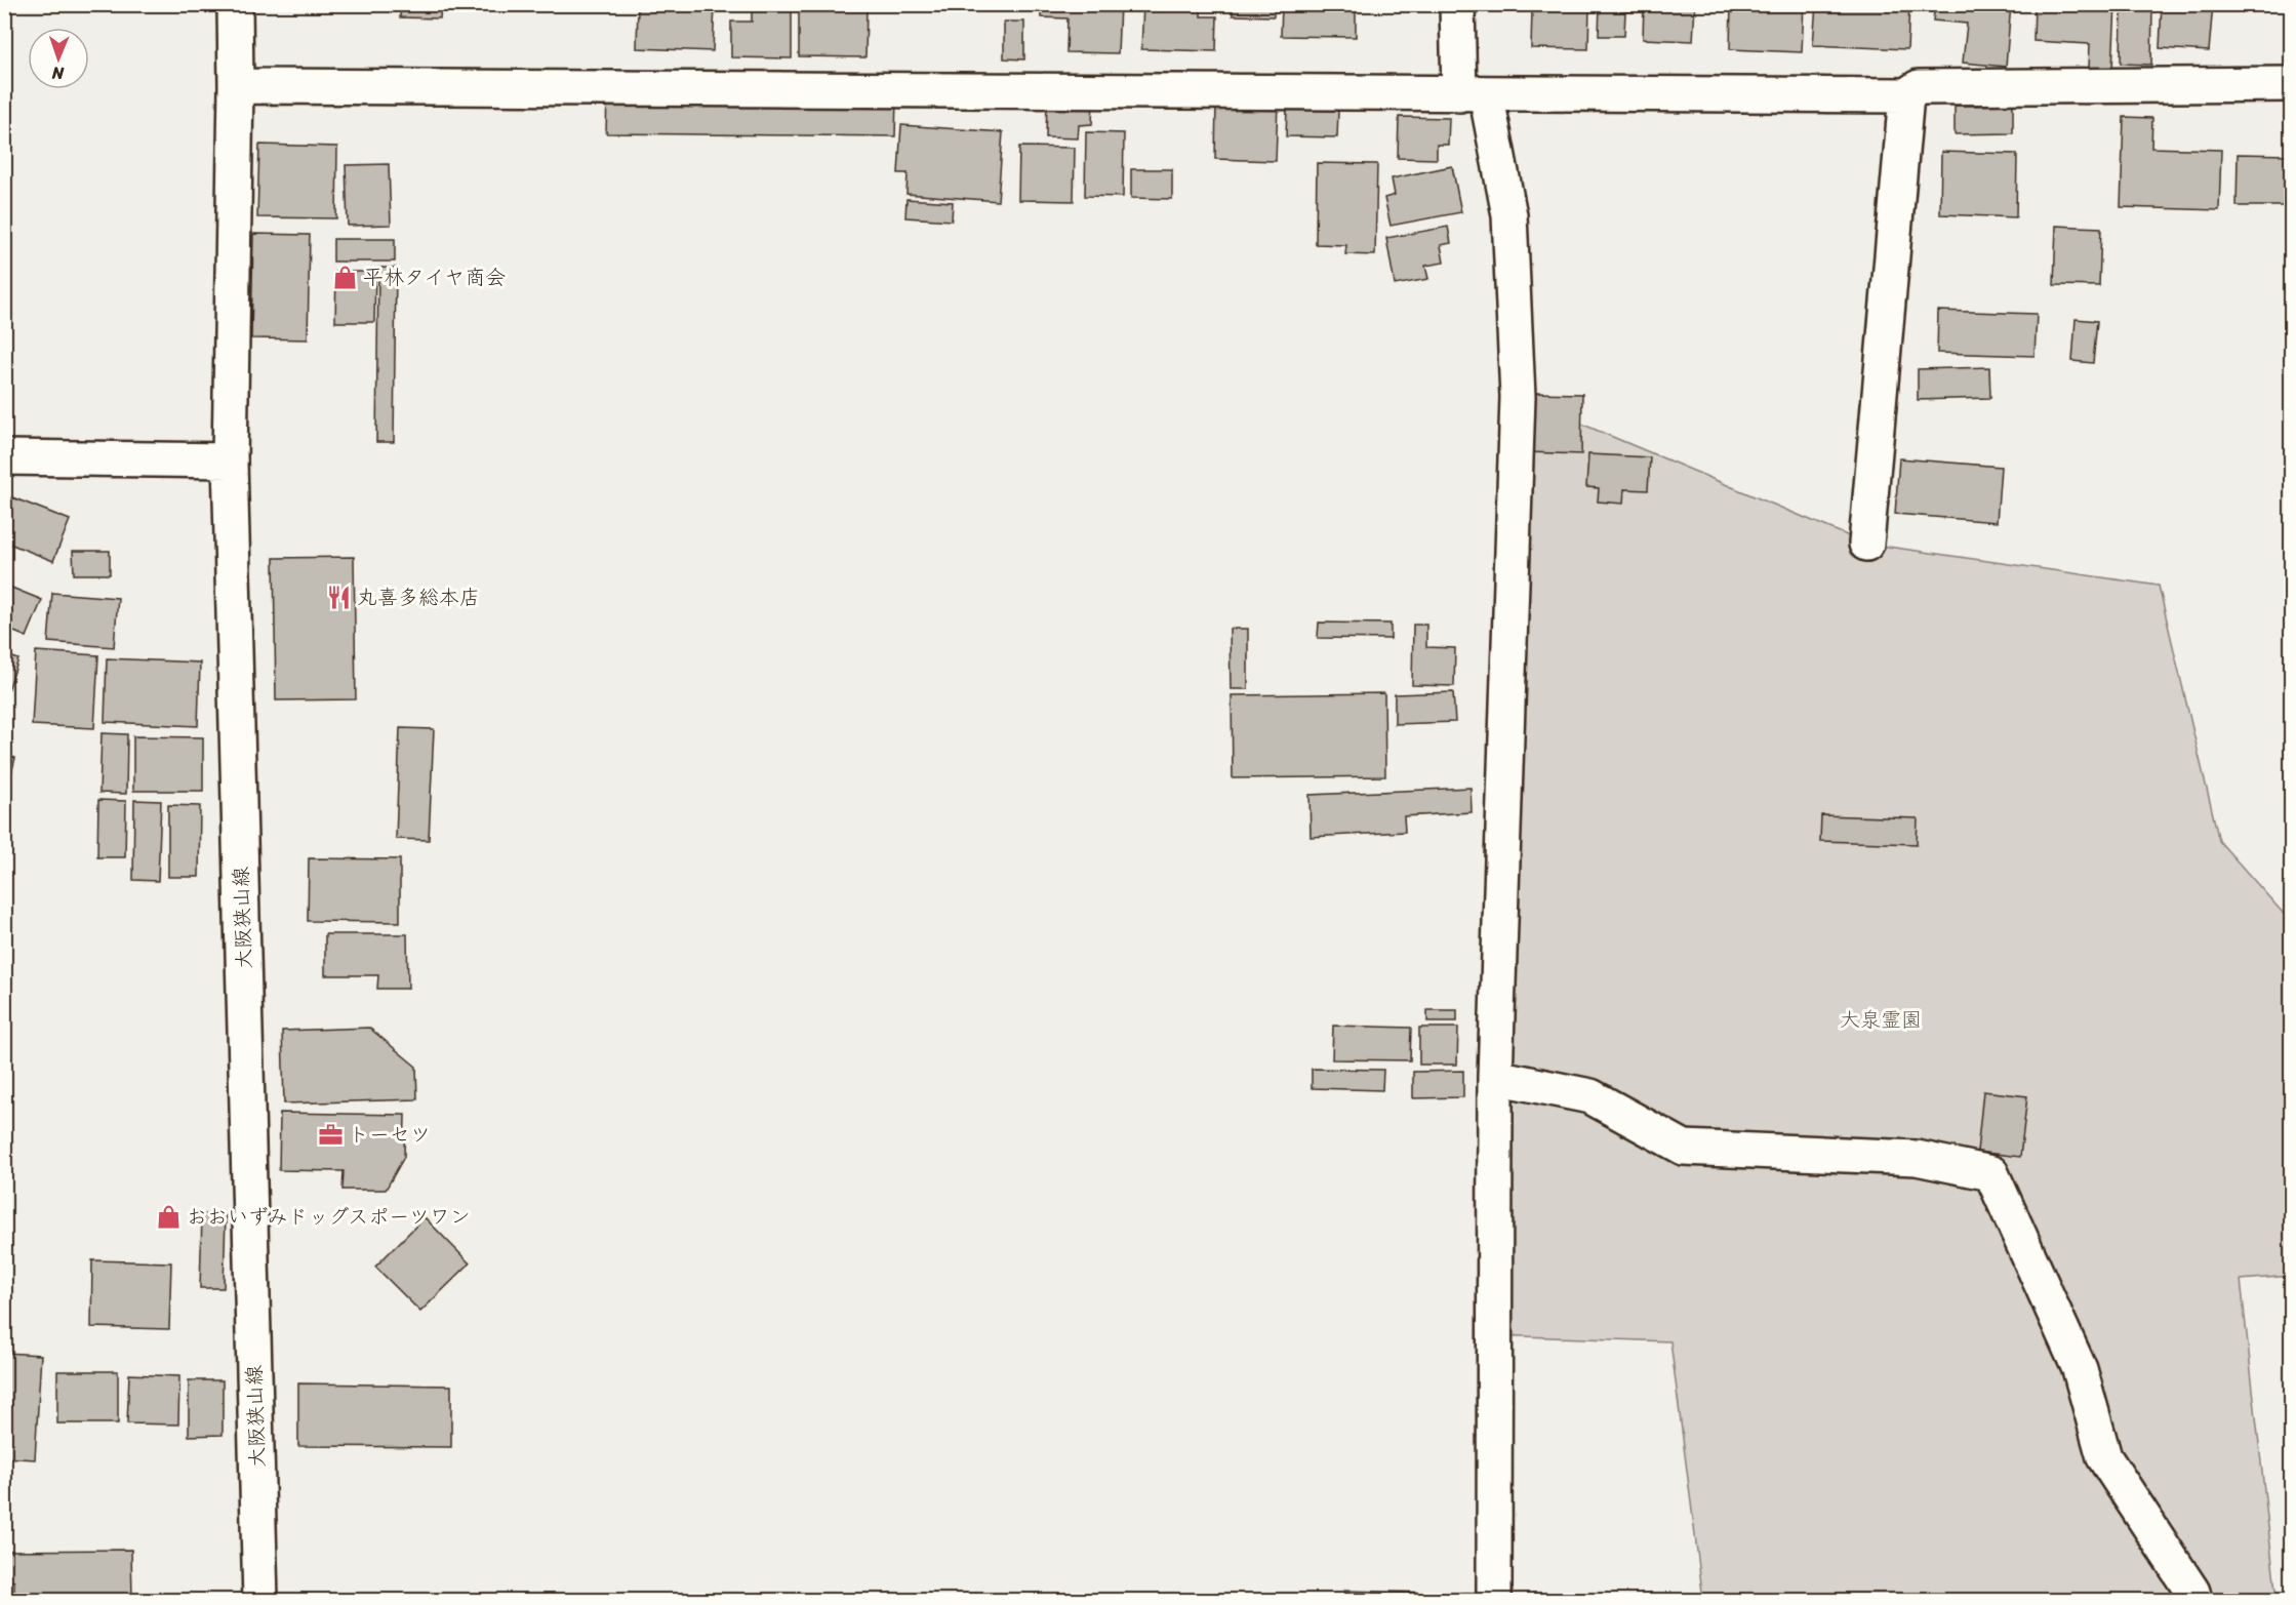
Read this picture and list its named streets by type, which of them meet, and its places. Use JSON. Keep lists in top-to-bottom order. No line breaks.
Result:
{"streets":{"street":["大阪狭山線"]},"parks":["大泉霊園"],"places":{"shop":["平林タイヤ商会","おおいずみドッグスポーツワン"],"restaurant":["丸喜多総本店"],"office":["トーセツ"]},"north":"bottom"}
